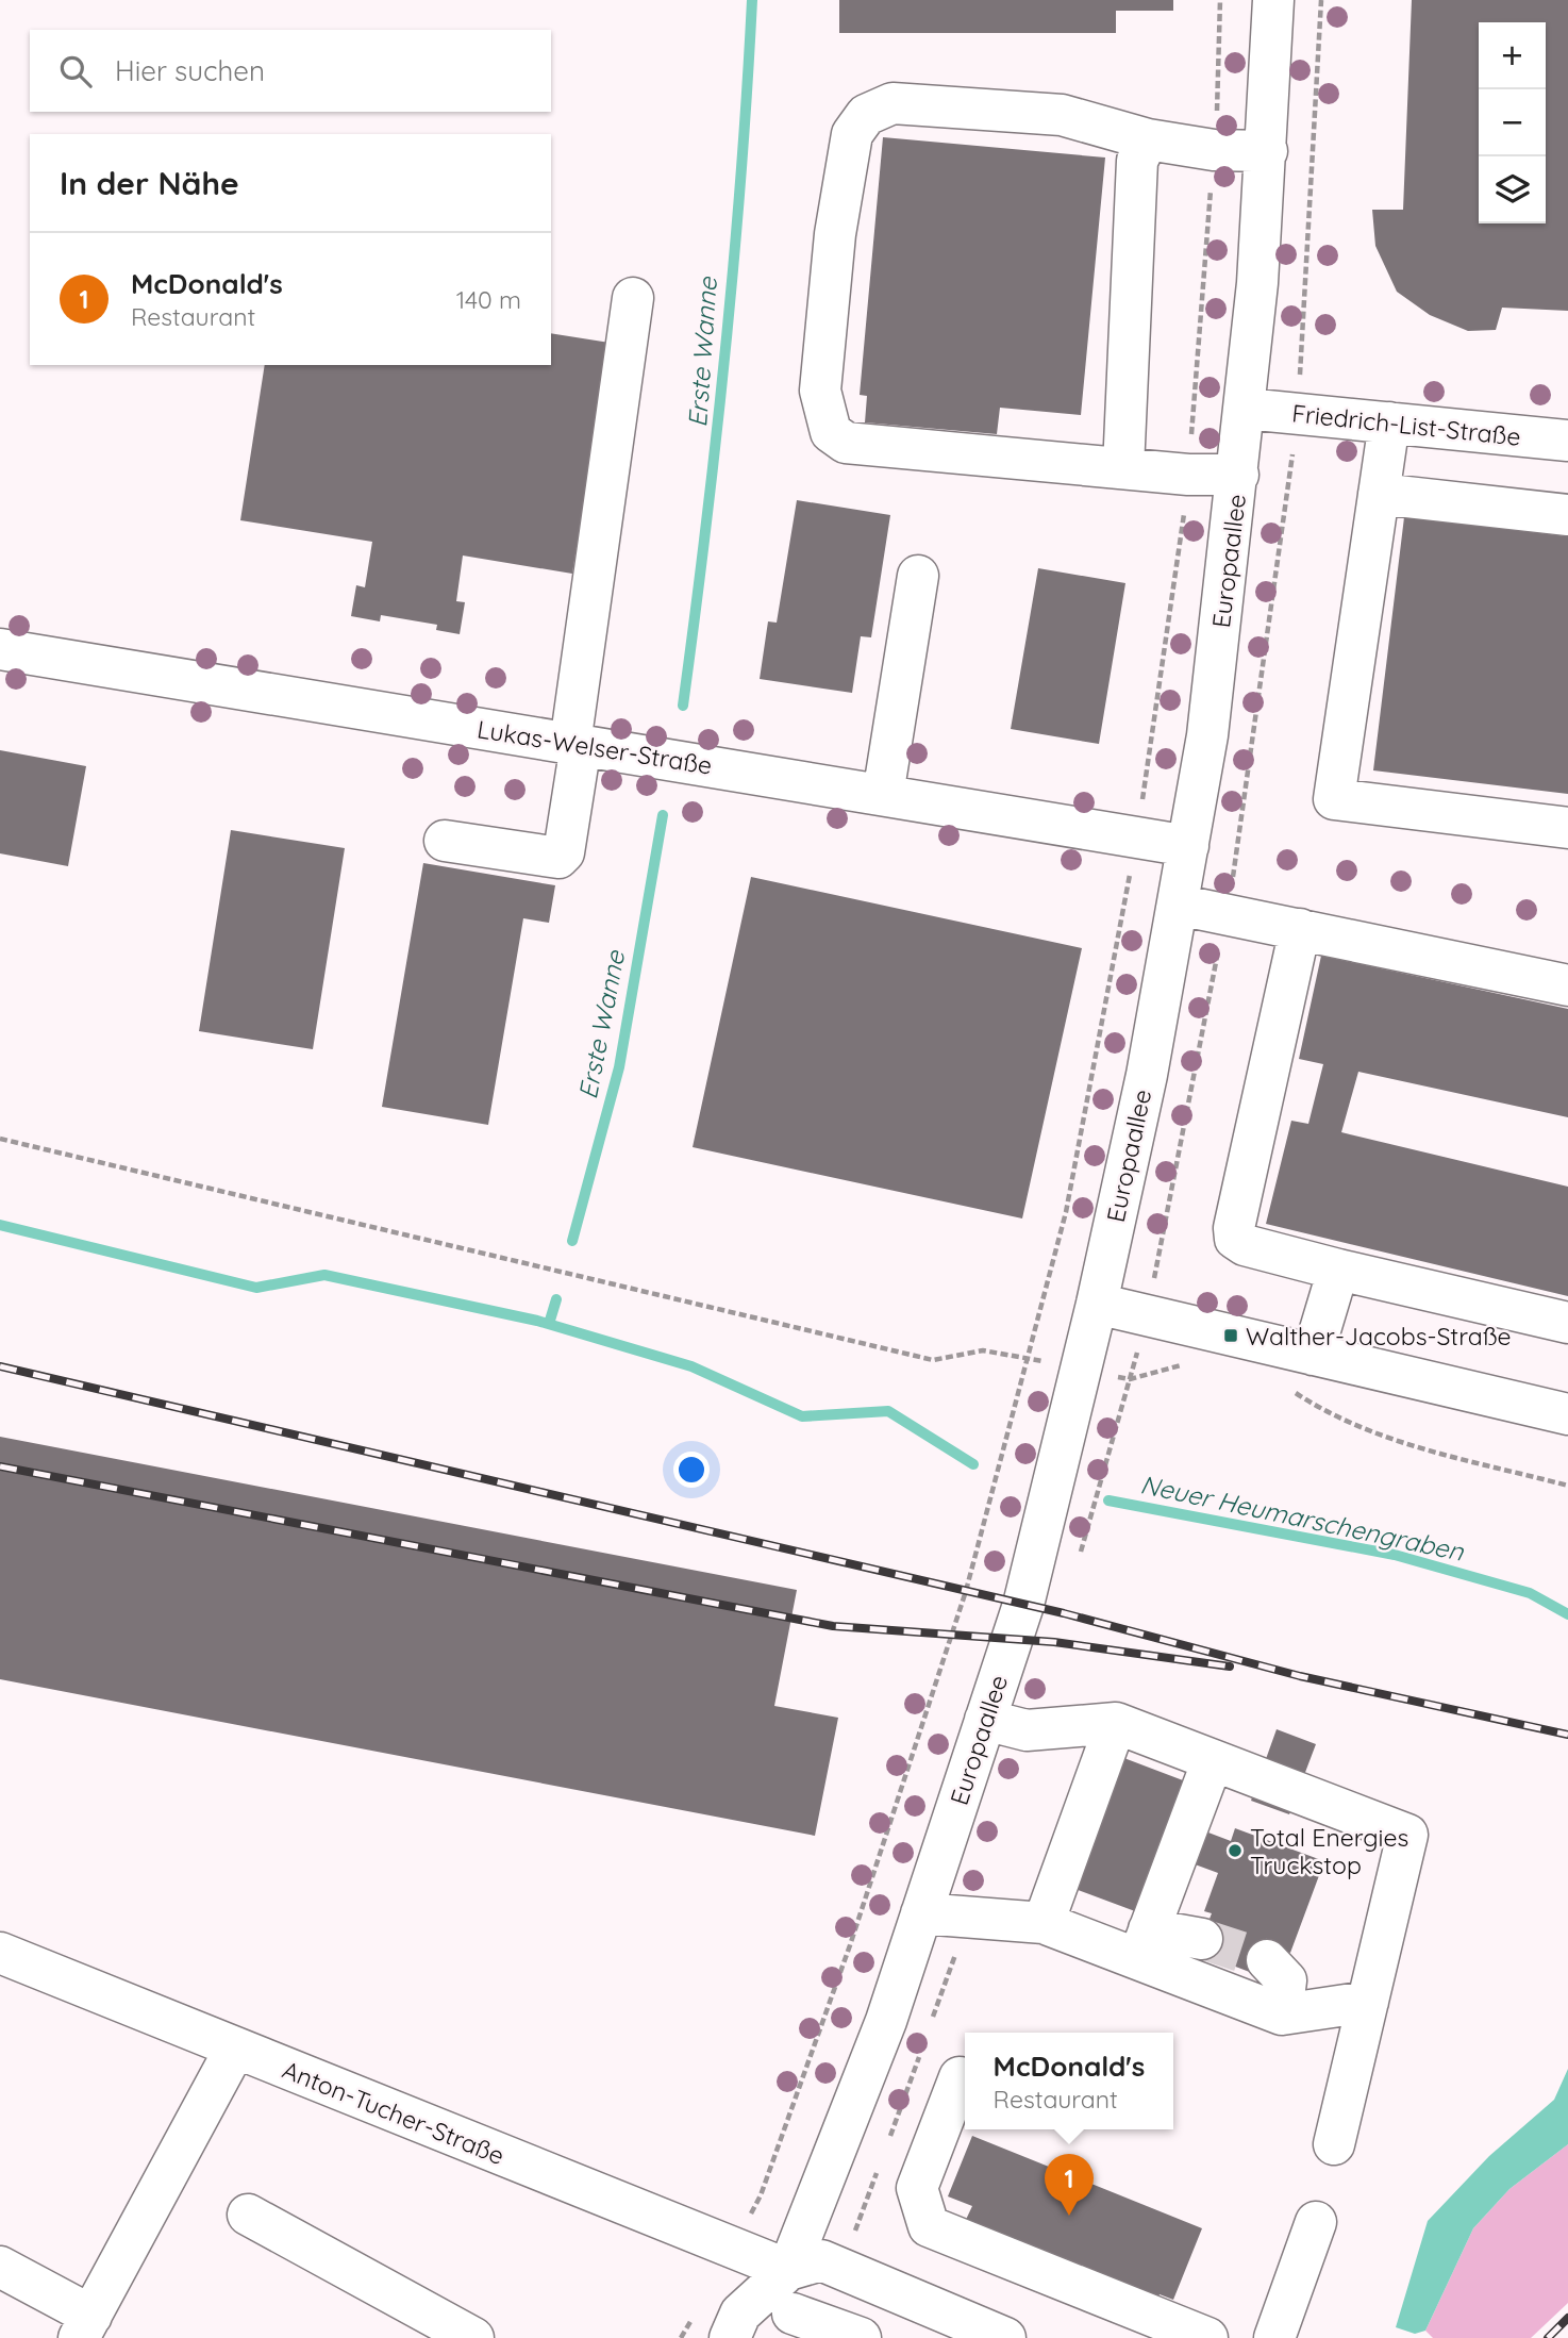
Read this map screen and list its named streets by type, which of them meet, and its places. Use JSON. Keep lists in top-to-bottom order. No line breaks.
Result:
{"streets":{"street":["Friedrich-List-Straße","Europaallee","Lukas-Welser-Straße","Anton-Tucher-Straße"]},"crossings":[["Friedrich-List-Straße","Europaallee"],["Europaallee","Lukas-Welser-Straße"],["Europaallee","Anton-Tucher-Straße"]],"water":["Erste Wanne","Neuer Heumarschengraben"],"places":{"transit":["Walther-Jacobs-Straße"],"other":["Total Energies Truckstop"]},"page":{"map_buttons":["+","−"],"search":"Hier suchen","heading":"In der Nähe","list":[{"mark":"1","name":"McDonald's","note":"Restaurant","value":"140 m"}],"popup":["McDonald's","Restaurant"],"pins":"1"}}
